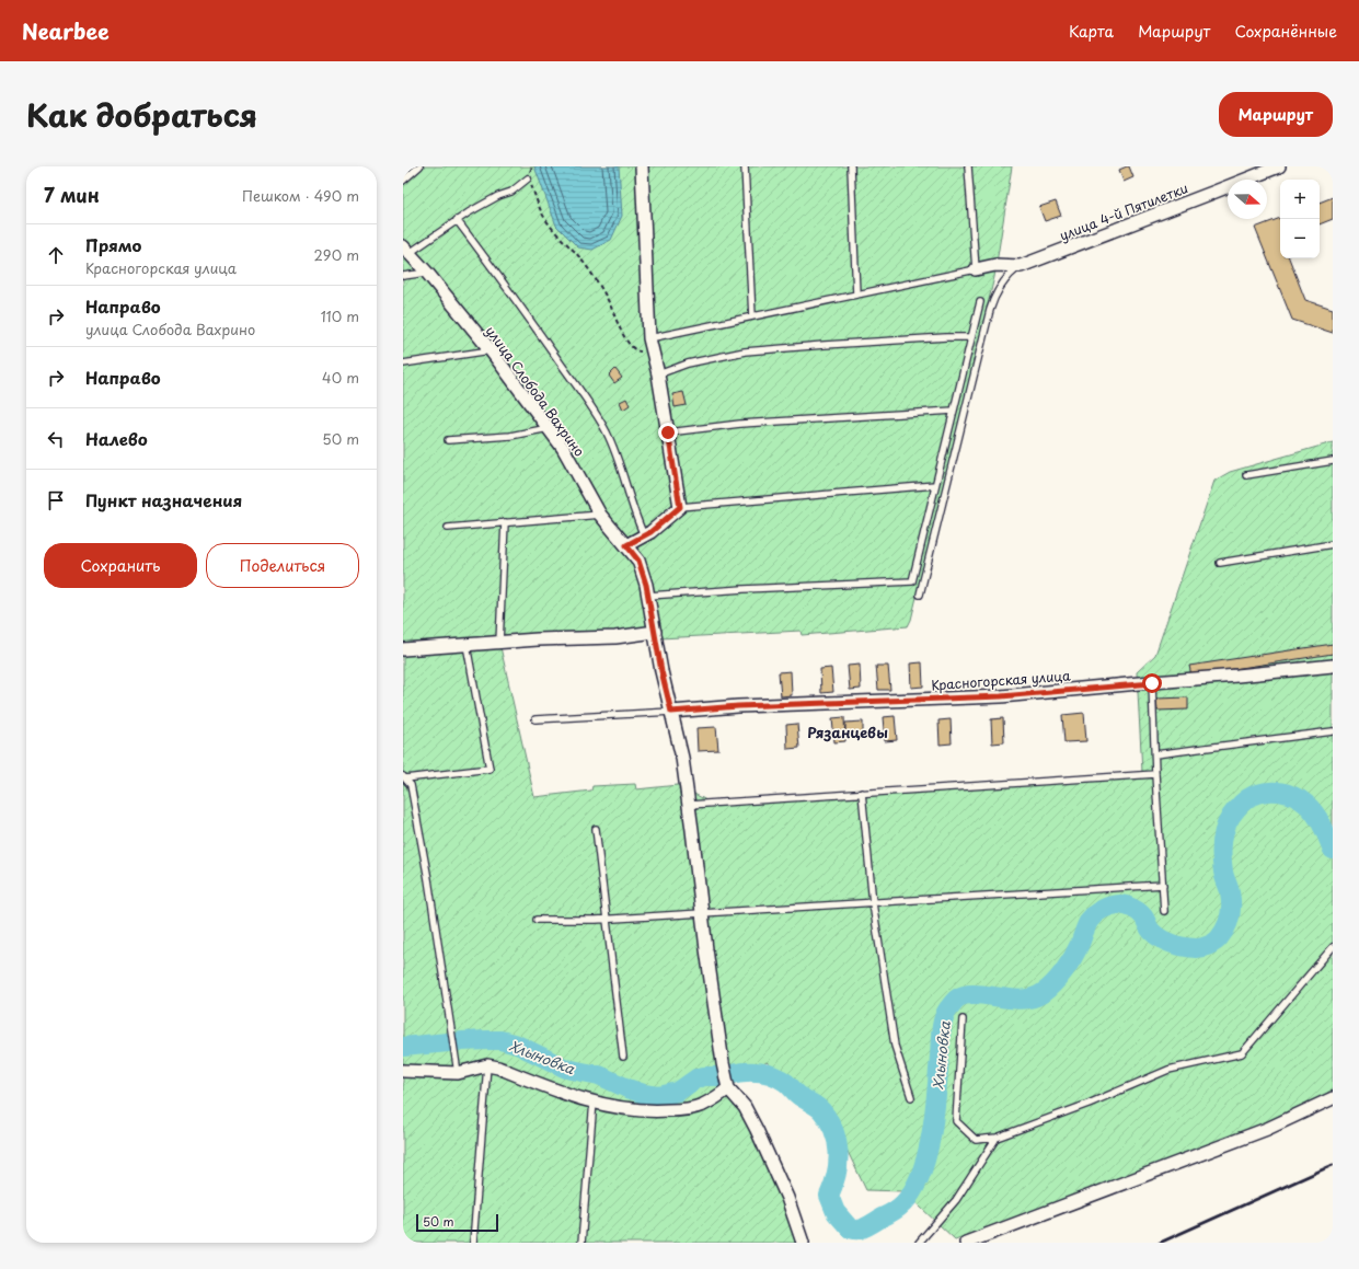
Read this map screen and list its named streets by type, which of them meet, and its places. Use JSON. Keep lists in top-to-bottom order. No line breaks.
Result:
{"streets":{"street":["улица 4-й Пятилетки","улица Слобода Вахрино","Красногорская улица"]},"crossings":[["улица Слобода Вахрино","Красногорская улица"]],"districts":["Рязанцевы"],"water":["Хлыновка"],"scale_bar":"50 m","north":"right","page":{"header":"Nearbee","nav":["Карта","Маршрут","Сохранённые"],"title":"Как добраться","buttons":["Маршрут",["Сохранить","Поделиться"]],"heading":["7 мин","Пешком · 490 m"],"map_buttons":["+","−"],"list":[["Прямо","Красногорская улица","290 m"],["Направо","улица Слобода Вахрино","110 m"],["Направо","40 m"],["Налево","50 m"],"Пункт назначения"],"scale":"50 m"}}
